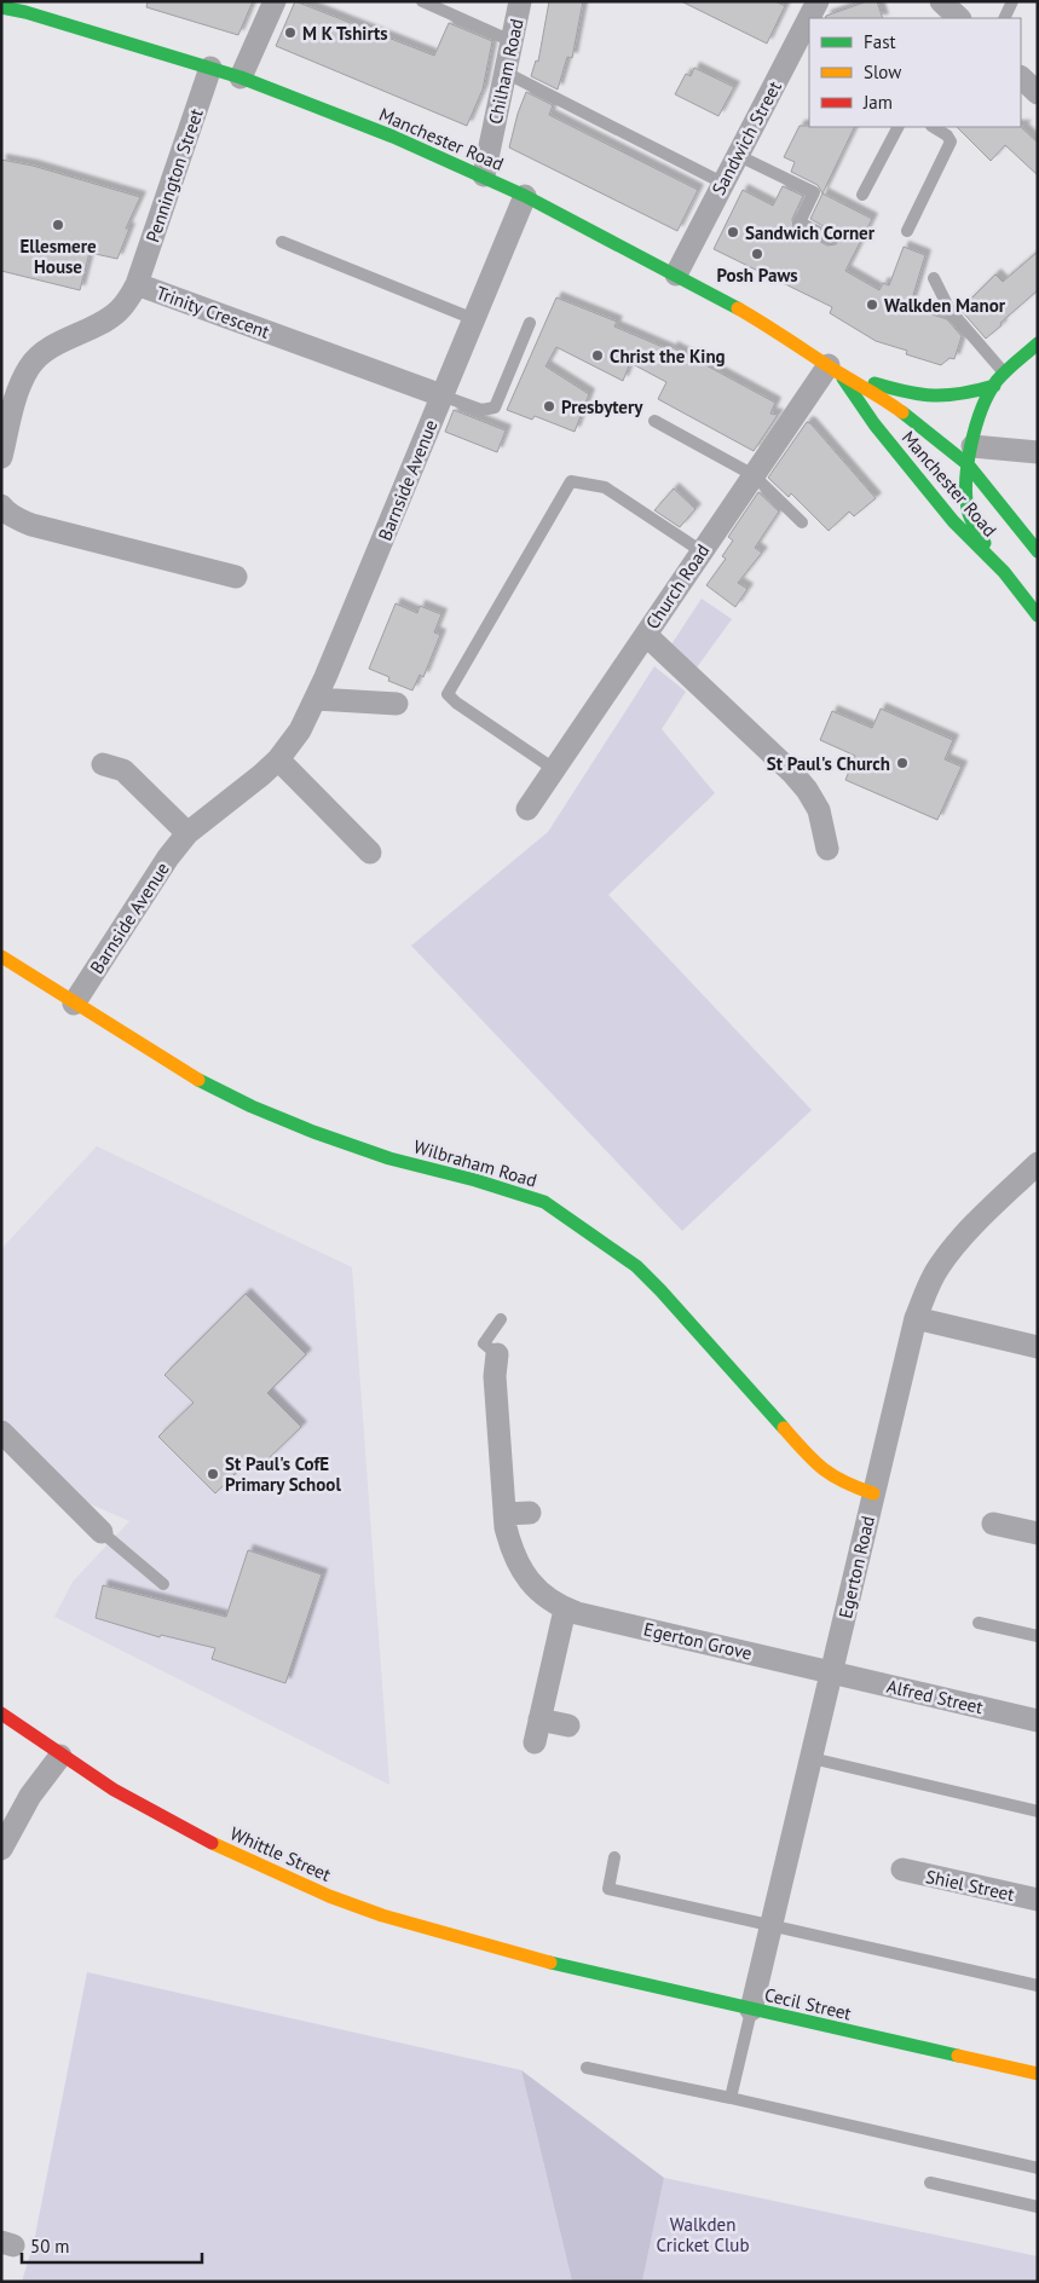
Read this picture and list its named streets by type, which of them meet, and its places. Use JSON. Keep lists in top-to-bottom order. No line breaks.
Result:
{"streets":{"street":["Chilham Road","Sandwich Street","Manchester Road","Pennington Street","Trinity Crescent","Barnside Avenue","Church Road","Wilbraham Road","Egerton Road","Egerton Grove","Alfred Street","Whittle Street","Shiel Street","Cecil Street"]},"crossings":[["Chilham Road","Manchester Road"],["Sandwich Street","Manchester Road"],["Manchester Road","Pennington Street"],["Manchester Road","Barnside Avenue"],["Manchester Road","Church Road"],["Pennington Street","Trinity Crescent"],["Trinity Crescent","Barnside Avenue"],["Barnside Avenue","Wilbraham Road"],["Wilbraham Road","Egerton Road"],["Egerton Road","Egerton Grove"],["Egerton Road","Alfred Street"],["Egerton Road","Cecil Street"],["Egerton Grove","Alfred Street"],["Whittle Street","Cecil Street"]],"parks":["Walkden Cricket Club"],"places":["M K Tshirts","Ellesmere House","Sandwich Corner","Posh Paws","Walkden Manor","Christ the King","Presbytery","St Paul's Church","St Paul's CofE Primary School"],"legend":["Fast","Slow","Jam"],"scale_bar":"50 m"}
